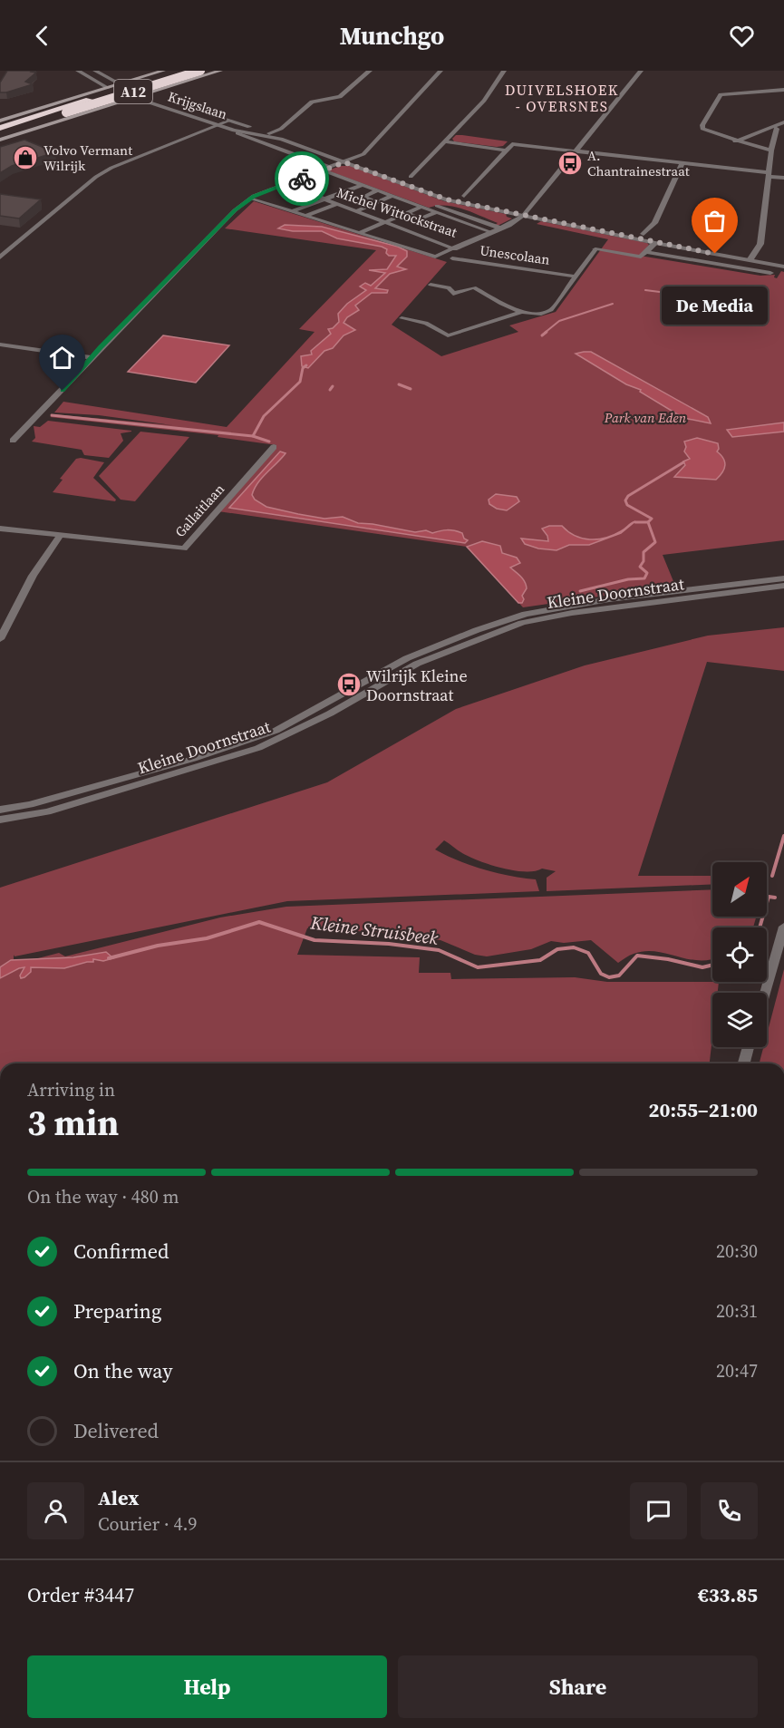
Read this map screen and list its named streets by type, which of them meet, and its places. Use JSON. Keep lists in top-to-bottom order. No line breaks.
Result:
{"streets":{"highway":["A12"],"main road":["Krijgslaan"],"street":["Michel Wittockstraat","Unescolaan","Gallaitlaan","Kleine Doornstraat"]},"districts":["DUIVELSHOEK - OVERSNES"],"water":["Kleine Struisbeek"],"parks":["Park van Eden"],"places":{"shop":["Volvo Vermant Wilrijk"],"bus stop":["A. Chantrainestraat","Wilrijk Kleine Doornstraat"],"other":["De Media"]},"north":"top right","page":{"header":"Munchgo","bubble":"De Media","heading":["3 min","Arriving in","20:55–21:00"],"panel":["Alex","Courier · 4.9","Order #3447","€33.85"],"bar":"On the way · 480 m","list":[["Confirmed","20:30"],["Preparing","20:31"],["On the way","20:47"],"Delivered"],"buttons":["Help","Share"]}}
